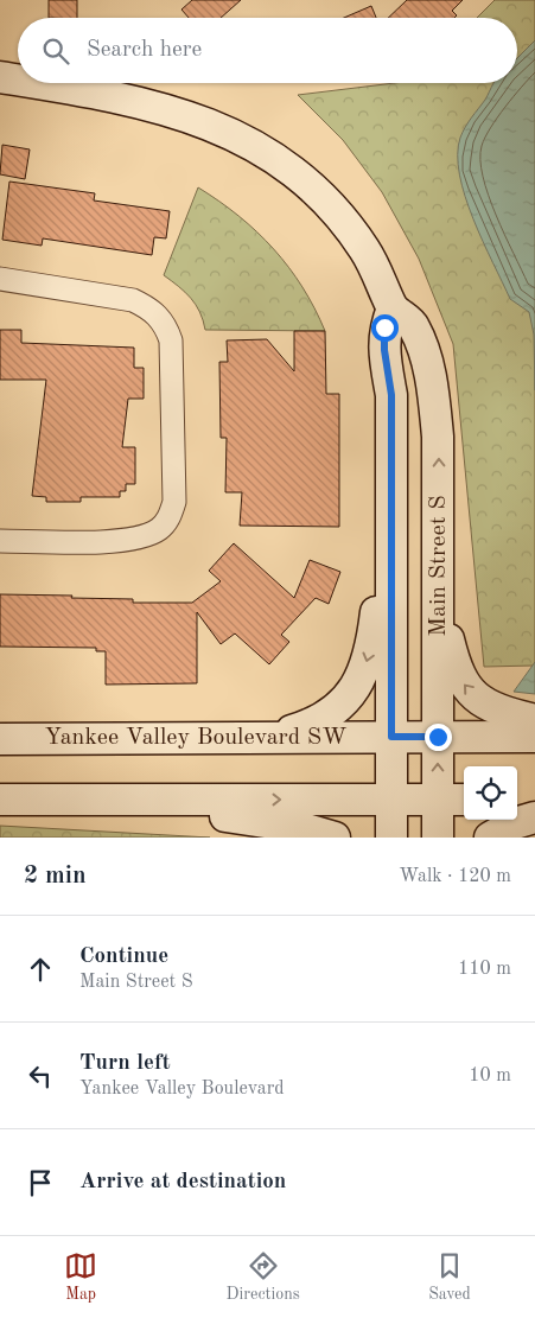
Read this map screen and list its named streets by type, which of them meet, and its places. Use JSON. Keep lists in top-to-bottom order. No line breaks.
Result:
{"streets":{"main road":["Main Street S","Yankee Valley Boulevard SW"]},"crossings":[["Main Street S","Yankee Valley Boulevard SW"]],"page":{"search":"Search here","heading":["2 min","Walk · 120 m"],"list":[["Continue","Main Street S","110 m"],["Turn left","Yankee Valley Boulevard","10 m"],"Arrive at destination"],"nav":["Map","Directions","Saved"]}}
